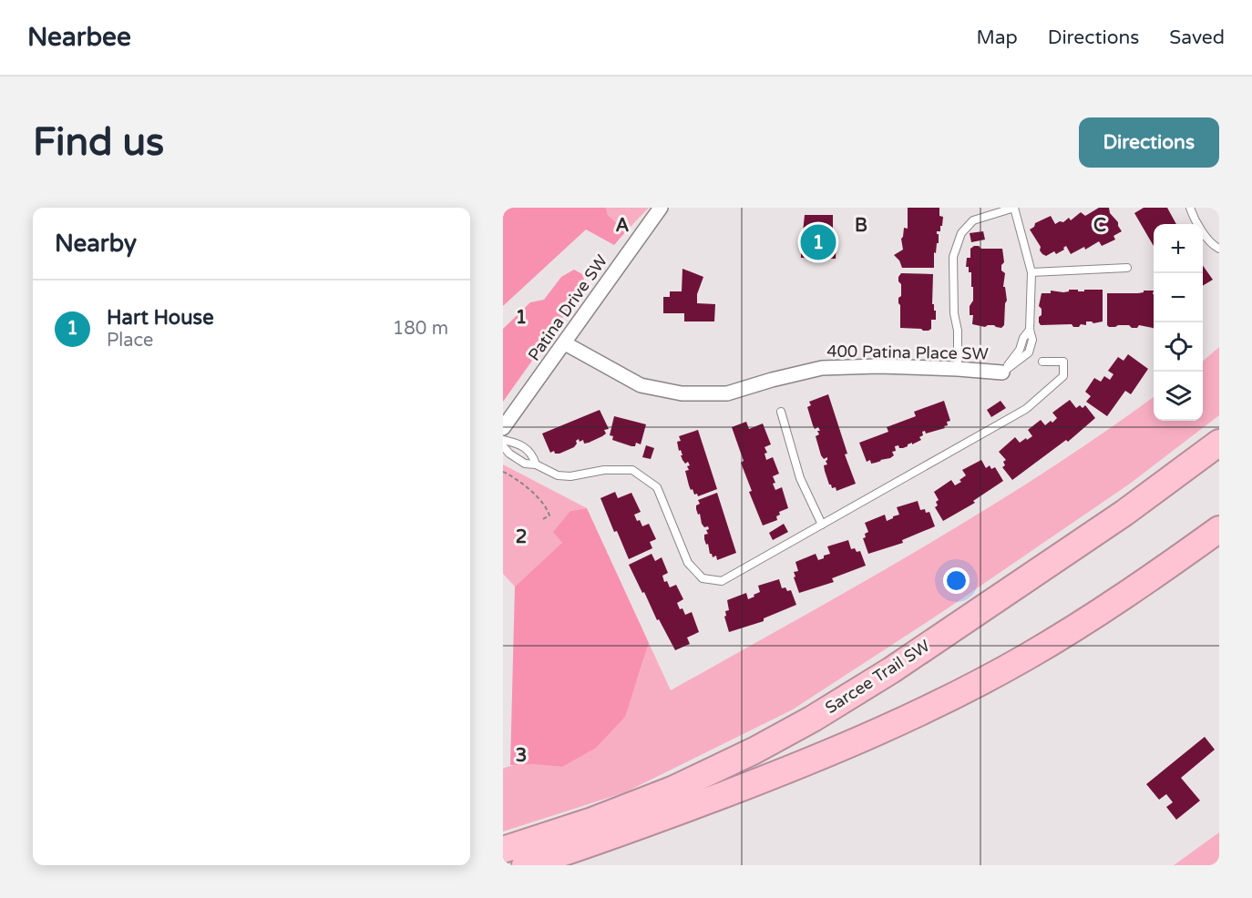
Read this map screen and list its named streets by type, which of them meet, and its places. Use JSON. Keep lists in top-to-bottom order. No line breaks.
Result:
{"streets":{"highway":["Sarcee Trail SW"],"street":["Patina Drive SW","400 Patina Place SW"]},"crossings":[["Patina Drive SW","400 Patina Place SW"]],"page":{"header":"Nearbee","nav":["Map","Directions","Saved"],"buttons":"Directions","title":"Find us","heading":"Nearby","pins":"1","map_buttons":["+","−"],"list":[{"mark":"1","name":"Hart House","note":"Place","value":"180 m"}]},"grid":{"columns":["A","B","C"],"rows":["1","2","3"]}}
